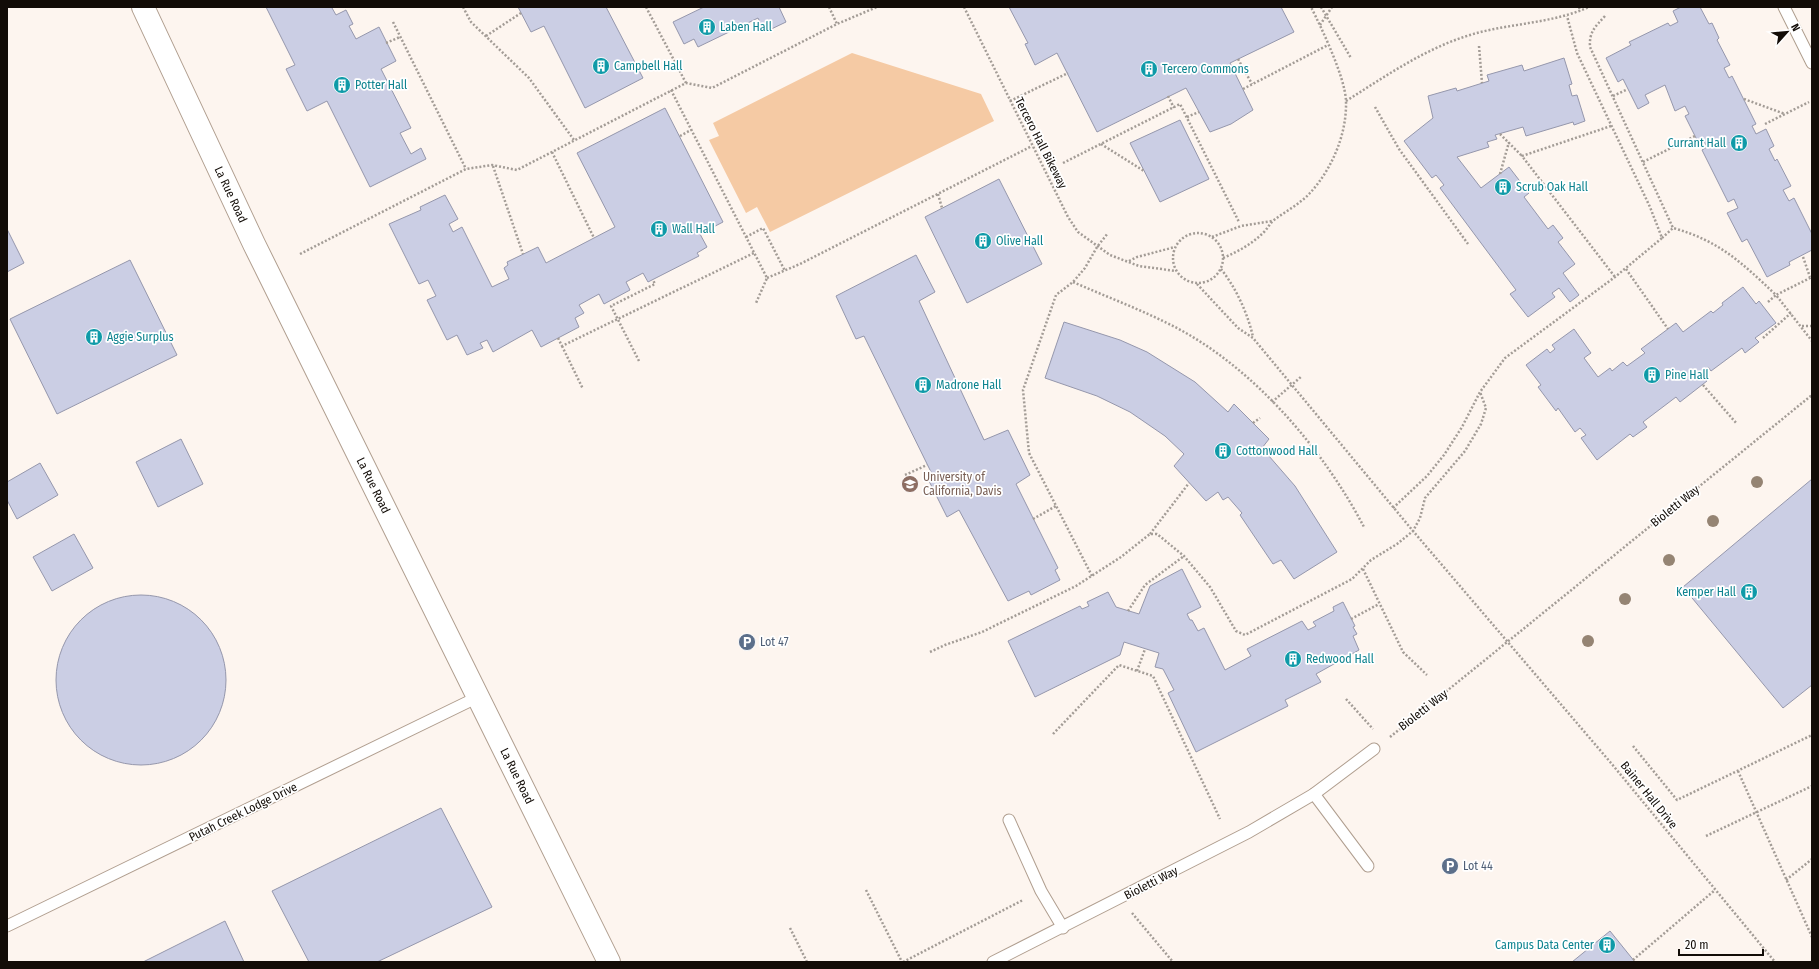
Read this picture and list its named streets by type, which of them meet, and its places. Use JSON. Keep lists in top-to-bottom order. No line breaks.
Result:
{"streets":{"street":["La Rue Road"],"lane":["Bioletti Way","Putah Creek Lodge Drive"],"path":["Tercero Hall Bikeway","Bainer Hall Drive"]},"crossings":[["La Rue Road","Putah Creek Lodge Drive"],["Bioletti Way","Bainer Hall Drive"]],"places":{"building":["Laben Hall","Campbell Hall","Tercero Commons","Potter Hall","Currant Hall","Scrub Oak Hall","Wall Hall","Olive Hall","Aggie Surplus","Pine Hall","Madrone Hall","Cottonwood Hall","Kemper Hall","Redwood Hall","Campus Data Center"],"school or university":["University of California, Davis"],"parking":["Lot 47","Lot 44"]},"scale_bar":"20 m","north":"top right"}
